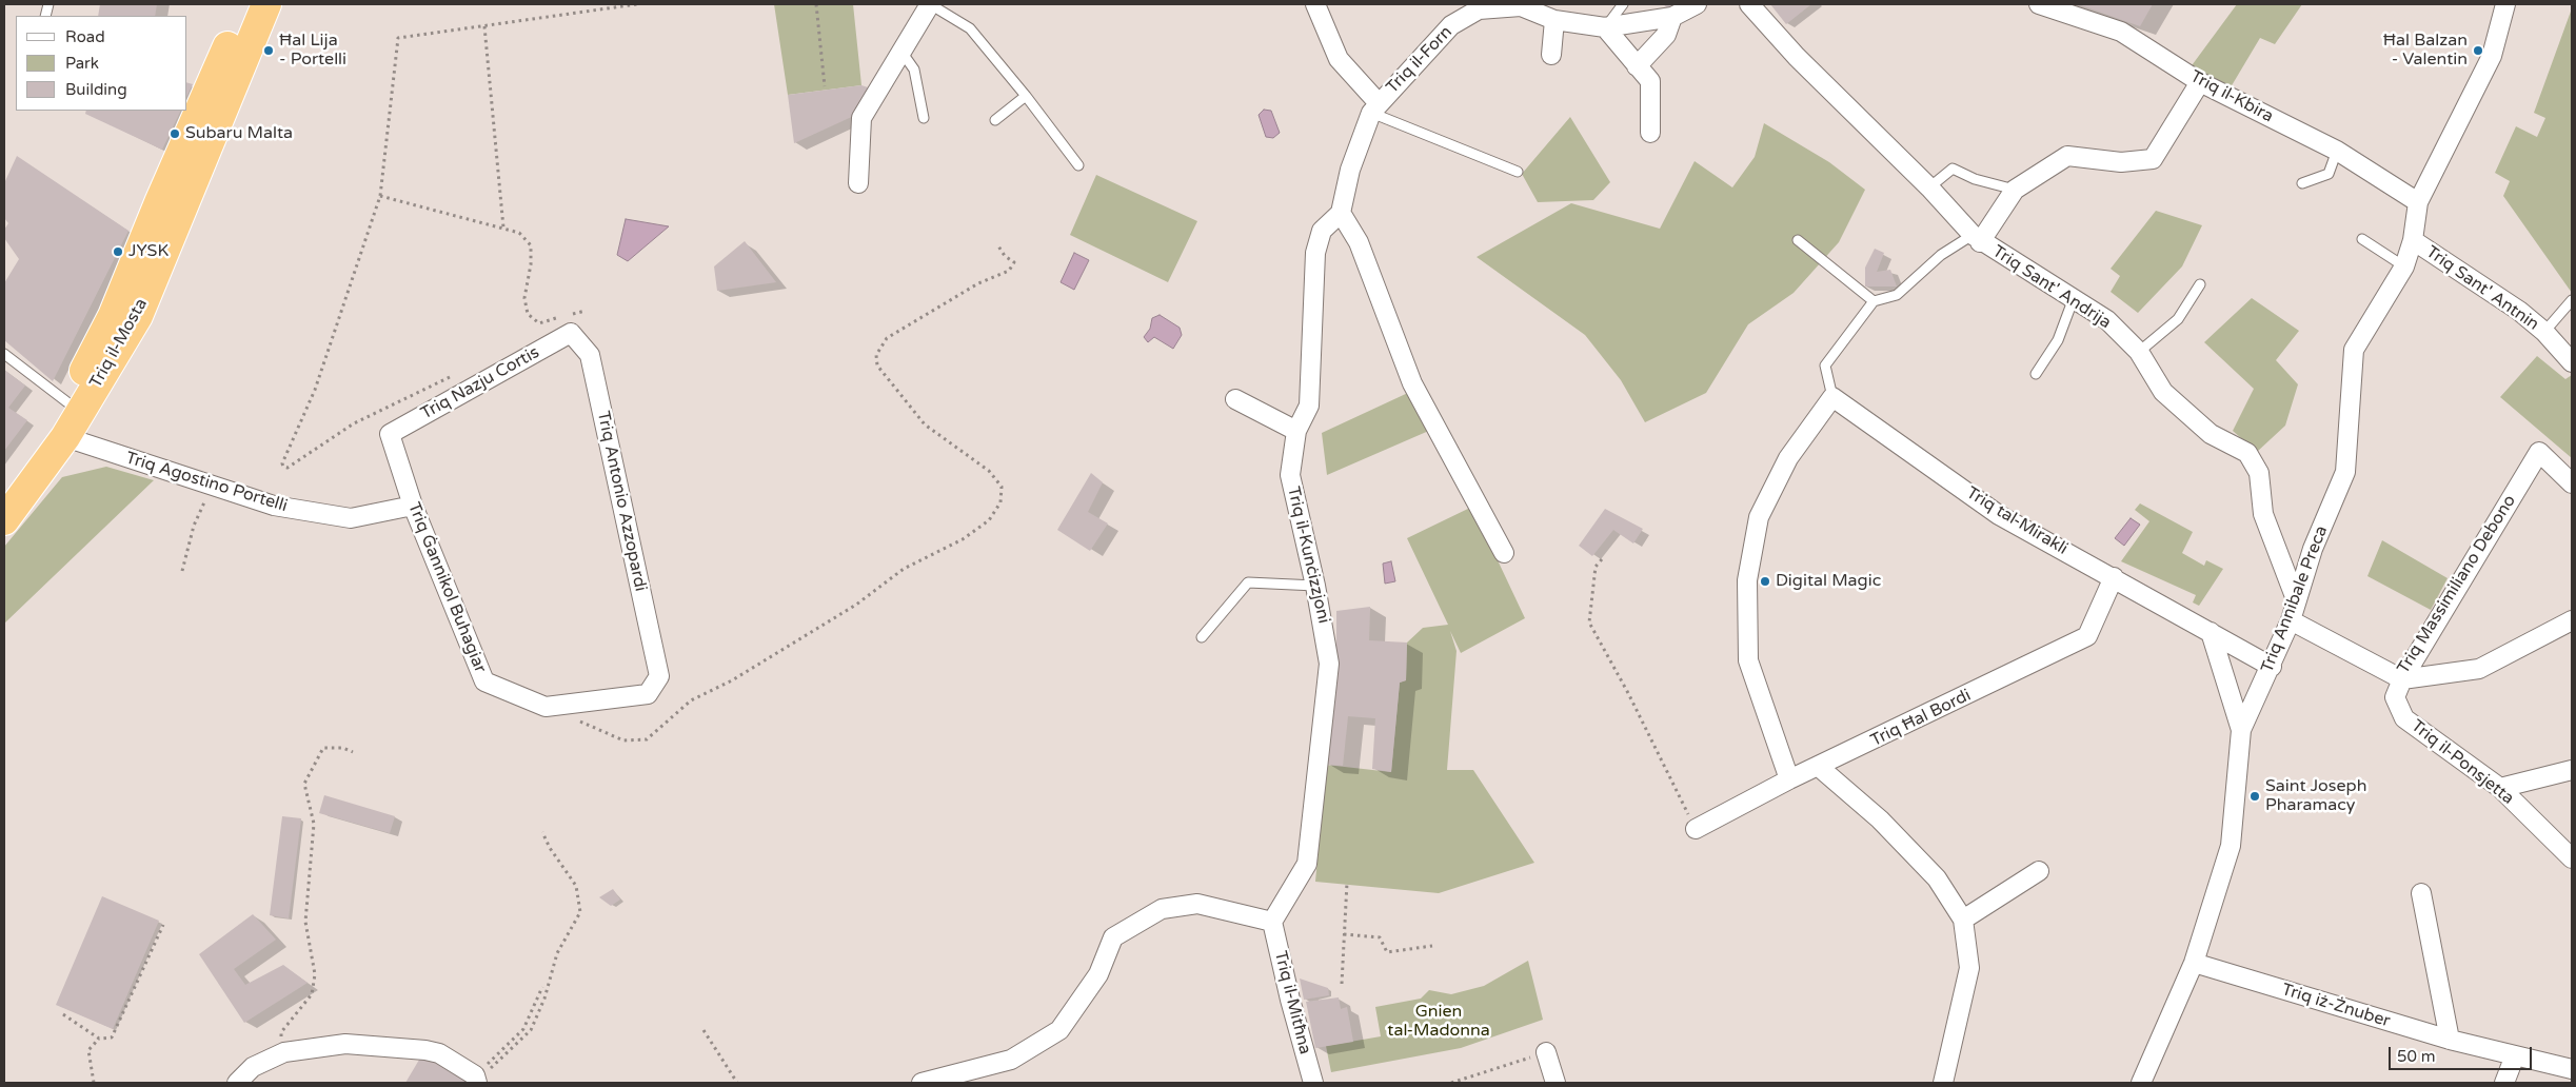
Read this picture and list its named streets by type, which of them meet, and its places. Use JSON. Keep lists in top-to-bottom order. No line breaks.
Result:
{"streets":{"highway":["Triq il-Mosta"],"street":["Triq il-Forn","Triq il-Kbira","Triq Sant' Andrija","Triq Sant' Antnin","Triq Nazju Cortis","Triq Agostino Portelli","Triq Antonio Azzopardi","Triq tal-Mirakli","Triq il-Kunċizzjoni","Triq Massimiliano Debono","Triq Ġannikol Buhagiar","Triq Annibale Preca","Triq Ħal Bordi","Triq il-Ponsjetta","Triq il-Mitħna","Triq iż-Żnuber"]},"crossings":[["Triq Sant' Andrija","Triq Annibale Preca"],["Triq Sant' Antnin","Triq Annibale Preca"],["Triq il-Mosta","Triq Agostino Portelli"],["Triq Nazju Cortis","Triq Antonio Azzopardi"],["Triq Nazju Cortis","Triq Ġannikol Buhagiar"],["Triq Agostino Portelli","Triq Ġannikol Buhagiar"],["Triq Antonio Azzopardi","Triq Ġannikol Buhagiar"],["Triq tal-Mirakli","Triq Annibale Preca"],["Triq tal-Mirakli","Triq Ħal Bordi"],["Triq il-Kunċizzjoni","Triq il-Mitħna"],["Triq Massimiliano Debono","Triq Annibale Preca"],["Triq Massimiliano Debono","Triq il-Ponsjetta"],["Triq Annibale Preca","Triq iż-Żnuber"]],"parks":["Gnien tal-Madonna"],"places":["Ħal Lija - Portelli","Ħal Balzan - Valentin","Subaru Malta","JYSK","Digital Magic","Saint Joseph Pharamacy"],"legend":["Road","Park","Building"],"scale_bar":"50 m"}
